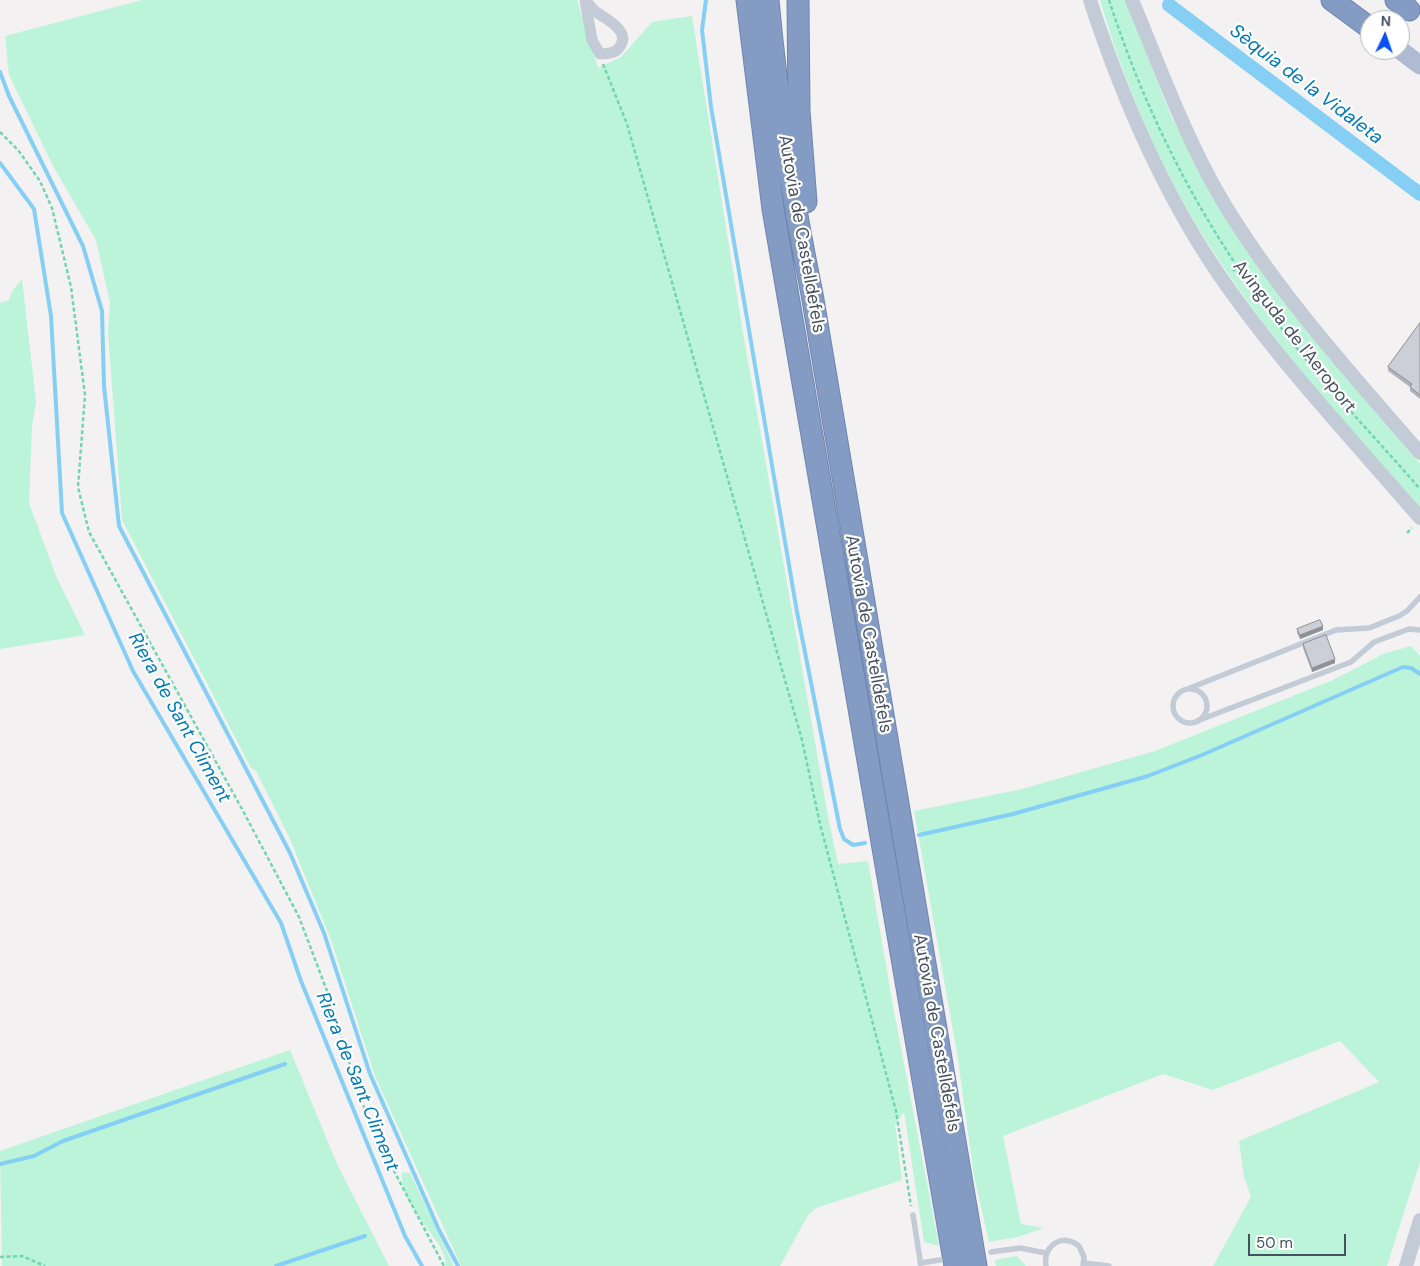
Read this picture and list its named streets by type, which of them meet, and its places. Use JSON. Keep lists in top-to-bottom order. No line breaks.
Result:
{"streets":{"highway":["Autovia de Castelldefels"],"street":["Avinguda de l'Aeroport"]},"water":["Sèquia de la Vidaleta","Riera de Sant Climent"],"scale_bar":"50 m","north":"top"}
